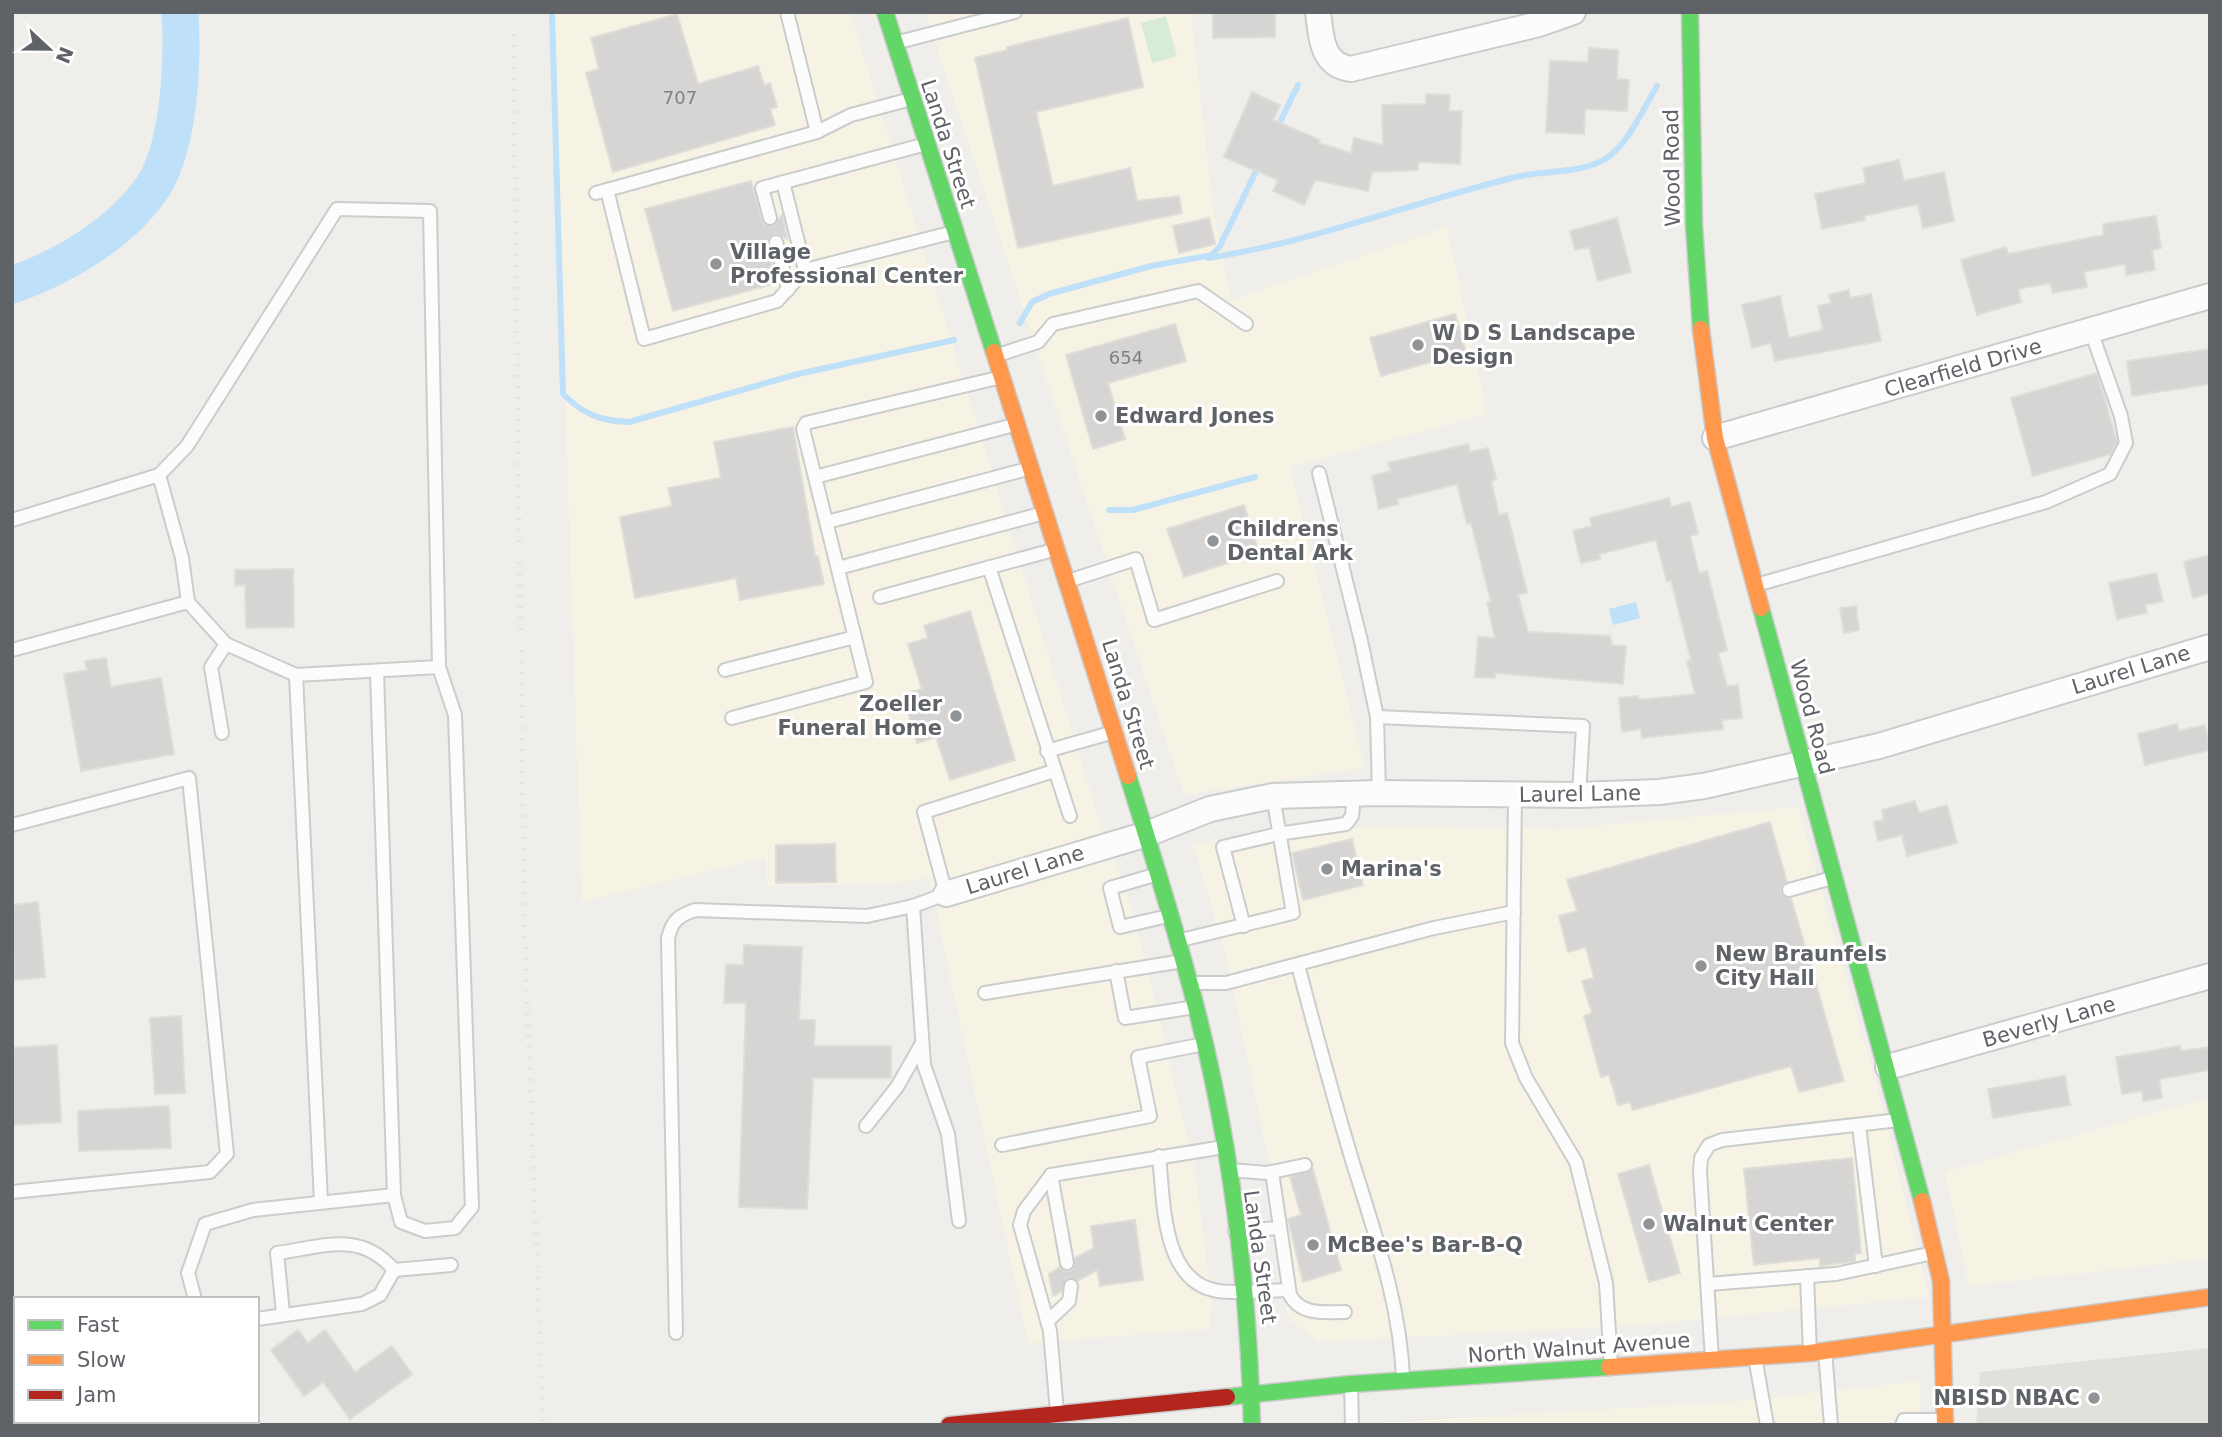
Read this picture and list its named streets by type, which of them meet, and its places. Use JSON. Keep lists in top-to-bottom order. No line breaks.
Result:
{"streets":{"street":["Landa Street","Wood Road","Clearfield Drive","Laurel Lane","Beverly Lane","North Walnut Avenue"]},"crossings":[["Landa Street","Laurel Lane"],["Landa Street","North Walnut Avenue"],["Wood Road","Clearfield Drive"],["Wood Road","Laurel Lane"],["Wood Road","Beverly Lane"],["Wood Road","North Walnut Avenue"]],"places":["Village Professional Center","W D S Landscape Design","Edward Jones","Childrens Dental Ark","Zoeller Funeral Home","Marina's","New Braunfels City Hall","Walnut Center","McBee's Bar-B-Q","NBISD NBAC"],"house_numbers":["707","654"],"legend":["Fast","Slow","Jam"],"north":"right"}
